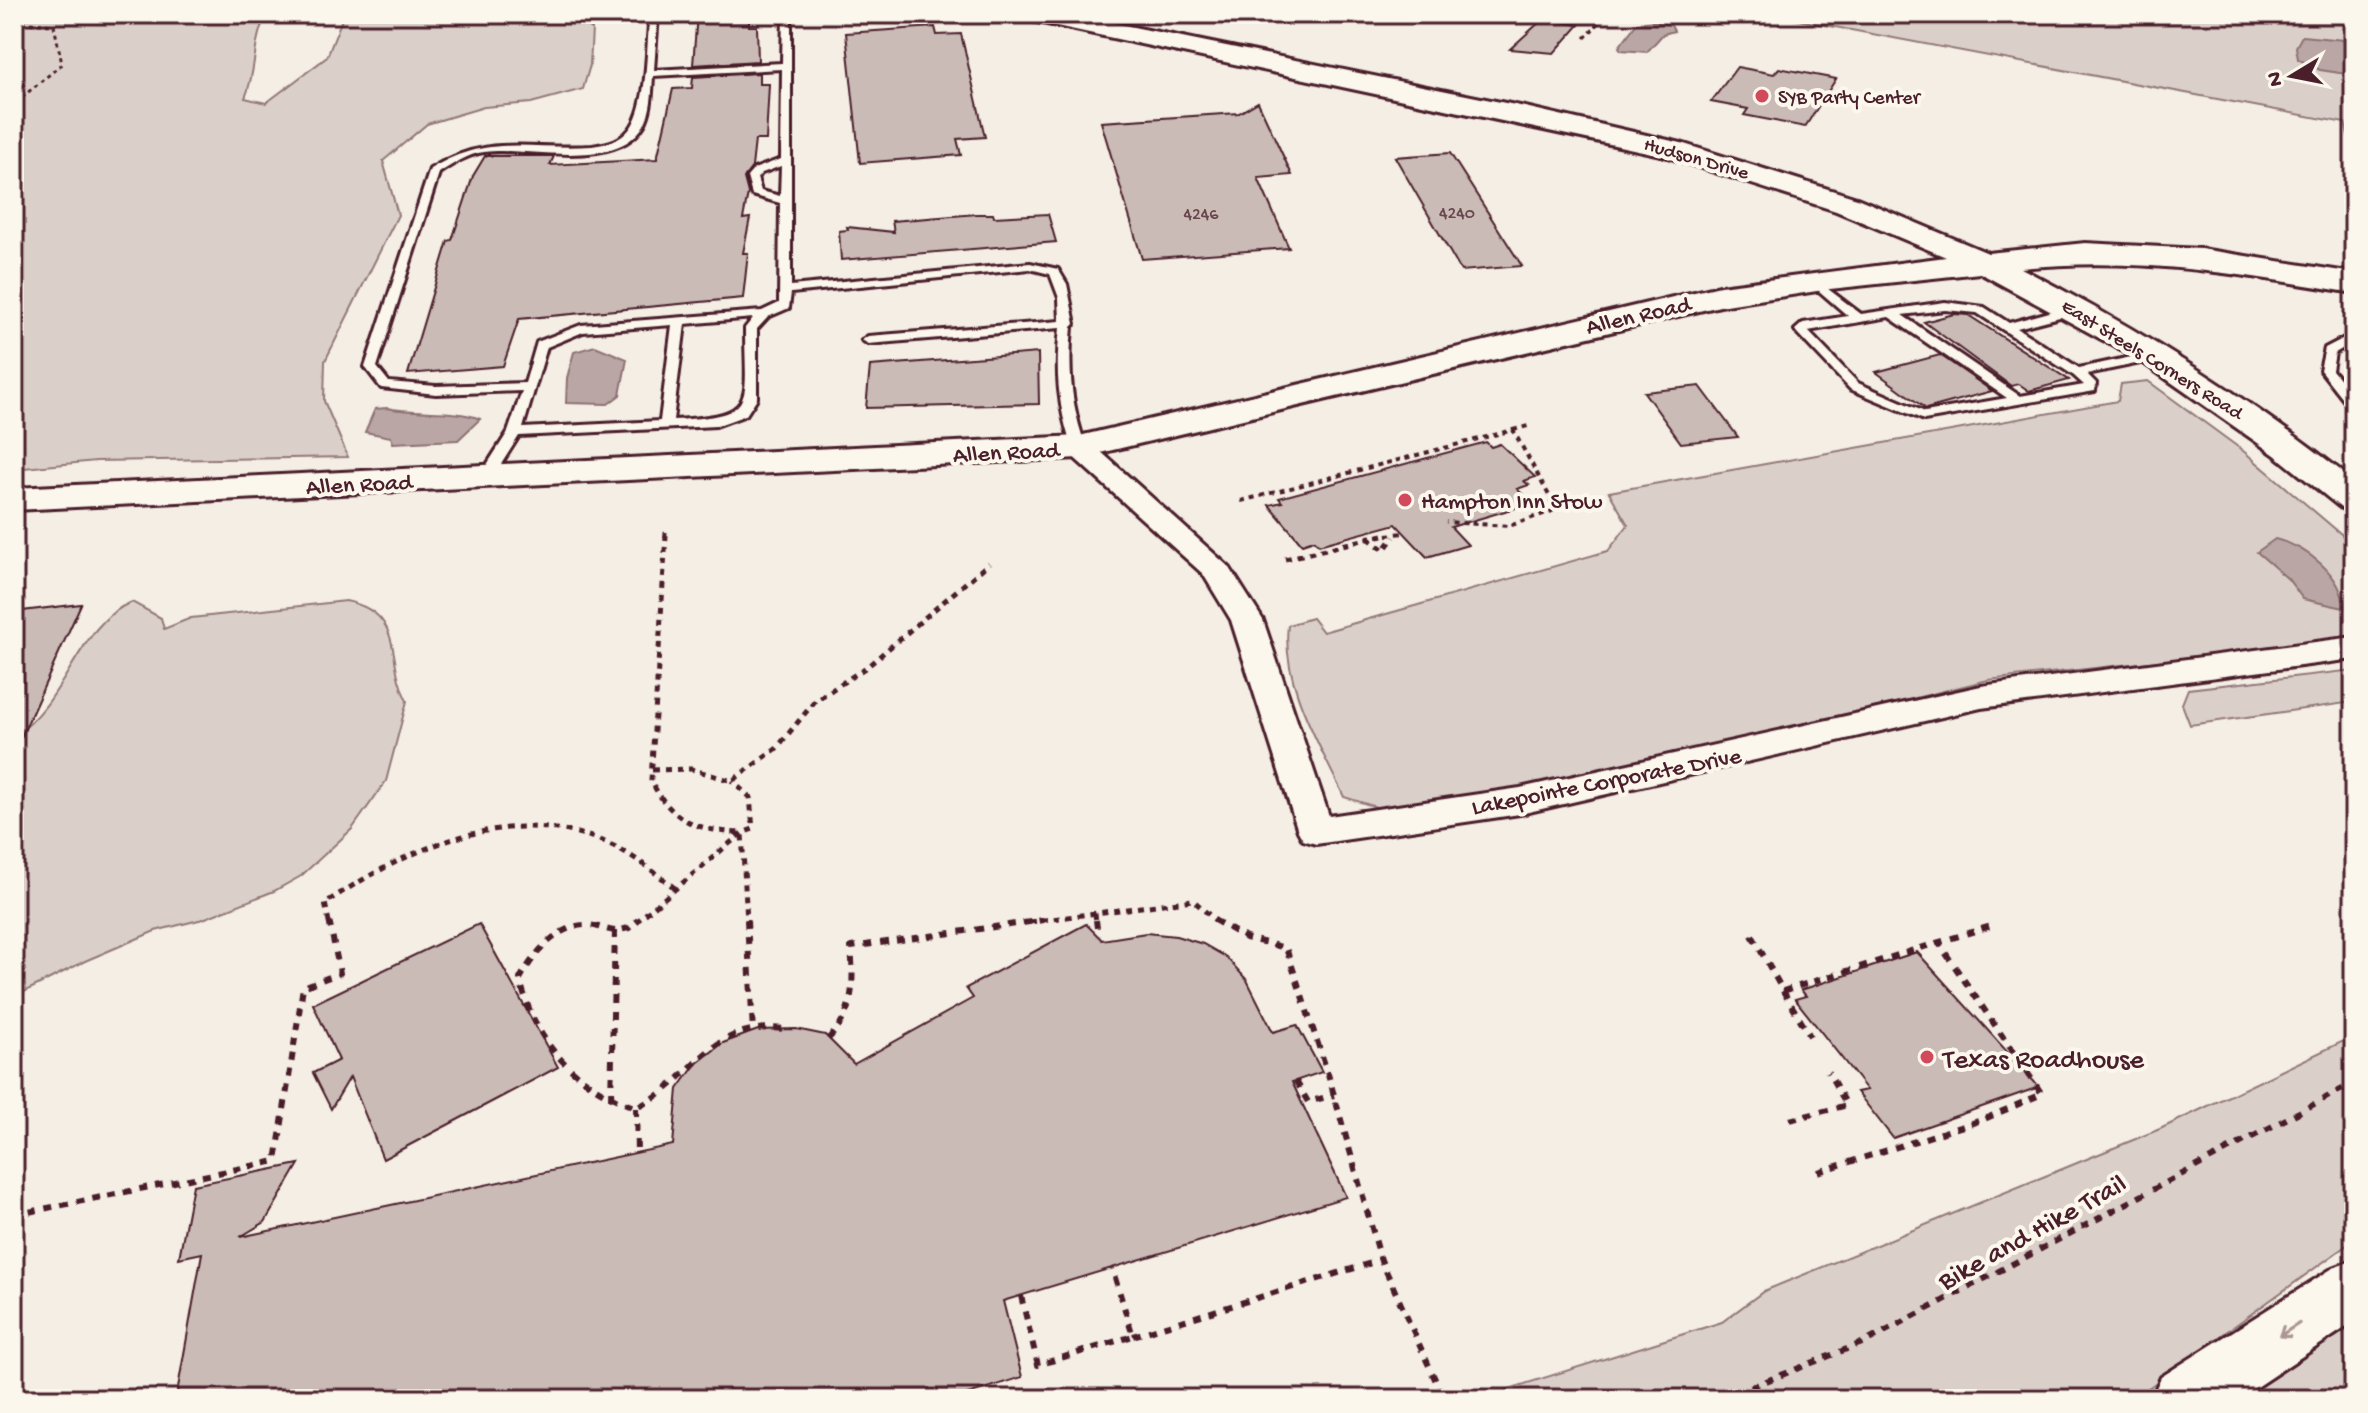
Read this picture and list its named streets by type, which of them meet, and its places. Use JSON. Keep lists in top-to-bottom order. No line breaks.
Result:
{"streets":{"main road":["Hudson Drive","Allen Road","East Steels Corners Road"],"street":["Lakepointe Corporate Drive"],"path":["Bike and Hike Trail"]},"crossings":[["Hudson Drive","Allen Road"],["Hudson Drive","East Steels Corners Road"],["Allen Road","East Steels Corners Road"],["Allen Road","Lakepointe Corporate Drive"]],"places":["SYB Party Center","Hampton Inn Stow","Texas Roadhouse"],"house_numbers":["4240","4246"],"north":"left"}
